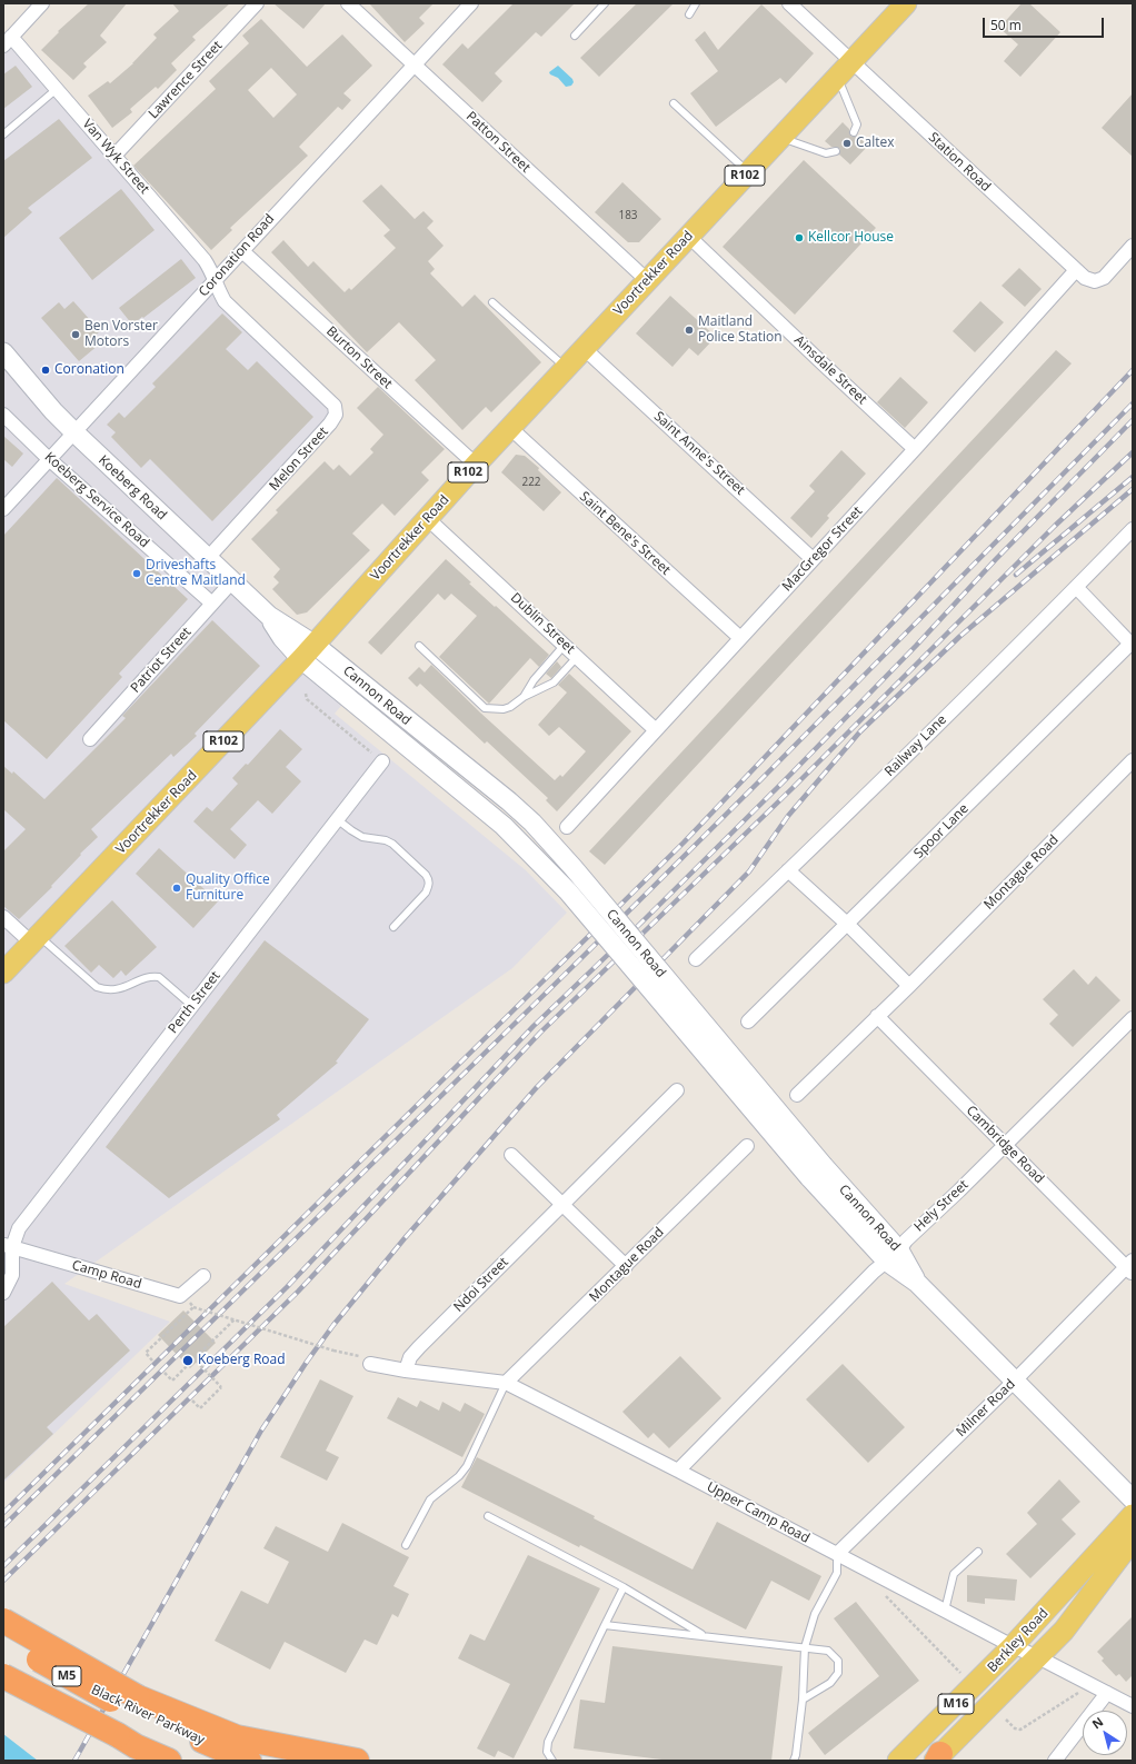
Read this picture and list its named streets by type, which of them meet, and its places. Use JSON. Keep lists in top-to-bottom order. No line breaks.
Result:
{"streets":{"highway":["M5","Black River Parkway"],"main road":["R102","Voortrekker Road","Koeberg Road","Cannon Road","Berkley Road","M16"],"street":["Lawrence Street","Patton Street","Van Wyk Street","Station Road","Coronation Road","Burton Street","Ainsdale Street","Saint Anne's Street","Melon Street","Koeberg Service Road","Saint Bene's Street","MacGregor Street","Dublin Street","Patriot Street","Railway Lane","Spoor Lane","Montague Road","Perth Street","Cambridge Road","Hely Street","Camp Road","Ndoi Street","Milner Road","Upper Camp Road"]},"crossings":[["Lawrence Street","Van Wyk Street"],["Patton Street","Coronation Road"],["Patton Street","Voortrekker Road"],["Van Wyk Street","Coronation Road"],["Van Wyk Street","Melon Street"],["Station Road","Voortrekker Road"],["Station Road","MacGregor Street"],["Coronation Road","Burton Street"],["Coronation Road","Melon Street"],["Coronation Road","Koeberg Road"],["Coronation Road","Koeberg Service Road"],["Voortrekker Road","Burton Street"],["Voortrekker Road","Ainsdale Street"],["Voortrekker Road","Saint Anne's Street"],["Voortrekker Road","Koeberg Road"],["Voortrekker Road","Saint Bene's Street"],["Voortrekker Road","Dublin Street"],["Voortrekker Road","Cannon Road"],["Ainsdale Street","MacGregor Street"],["Saint Anne's Street","MacGregor Street"],["Melon Street","Koeberg Road"],["Koeberg Road","Patriot Street"],["Koeberg Road","Cannon Road"],["Koeberg Service Road","Patriot Street"],["Saint Bene's Street","MacGregor Street"],["MacGregor Street","Dublin Street"],["Cannon Road","Hely Street"],["Cannon Road","Milner Road"],["Montague Road","Cambridge Road"],["Montague Road","Upper Camp Road"],["Perth Street","Camp Road"],["Cambridge Road","Hely Street"],["Cambridge Road","Milner Road"],["Hely Street","Upper Camp Road"],["Ndoi Street","Upper Camp Road"],["Milner Road","Upper Camp Road"],["Upper Camp Road","Berkley Road"]],"places":["Caltex","Kellcor House","Maitland Police Station","Ben Vorster Motors","Coronation","Driveshafts Centre Maitland","Quality Office Furniture","Koeberg Road"],"house_numbers":["183","222"],"scale_bar":"50 m","north":"top left"}
